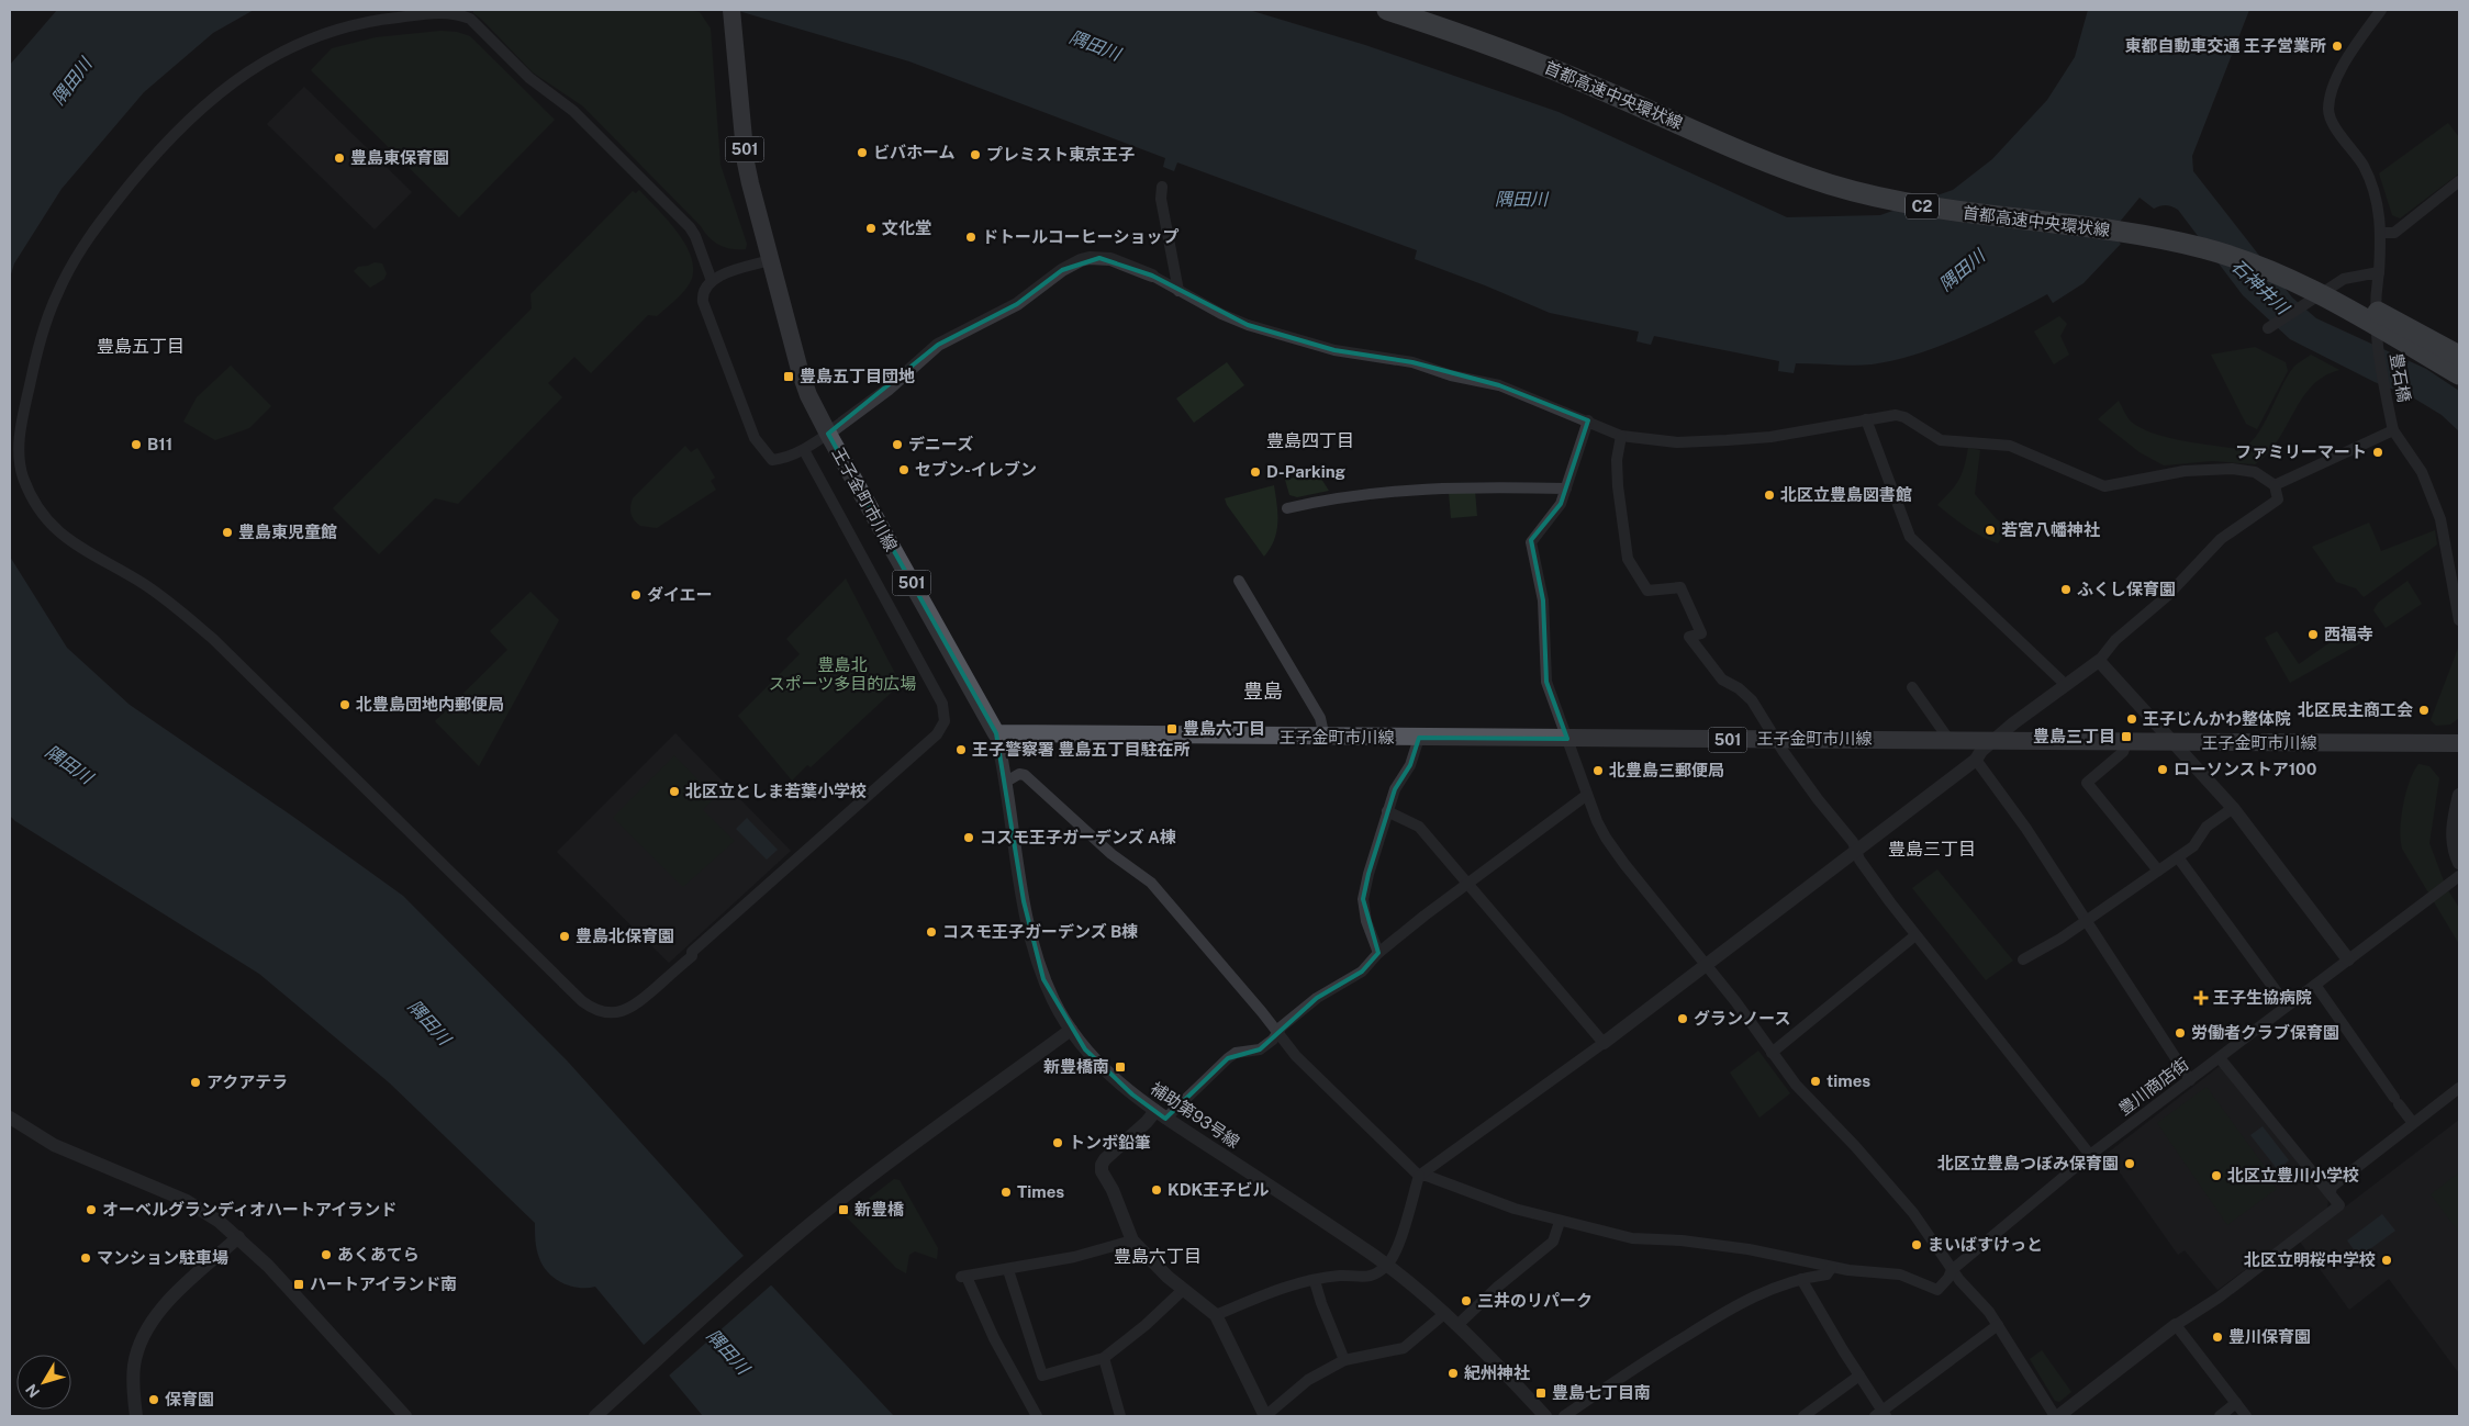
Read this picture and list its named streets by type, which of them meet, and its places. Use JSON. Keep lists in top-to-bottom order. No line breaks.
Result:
{"streets":{"highway":["首都高速中央環状線","C2"],"main road":["501","王子金町市川線"],"street":["豊石橋","豊川商店街","補助第93号線"]},"crossings":[["王子金町市川線","補助第93号線"]],"districts":["豊島五丁目","豊島四丁目","豊島","豊島三丁目","豊島六丁目"],"water":["隅田川","石神井川"],"parks":["豊島北 スポーツ多目的広場"],"places":{"other":["東都自動車交通 王子営業所","ビバホーム","プレミスト東京王子","豊島東保育園","文化堂","ドトールコーヒーショップ","B11","デニーズ","ファミリーマート","セブン-イレブン","D-Parking","北区立豊島図書館","若宮八幡神社","豊島東児童館","ふくし保育園","ダイエー","西福寺","北豊島団地内郵便局","北区民主商工会","王子じんかわ整体院","王子警察署 豊島五丁目駐在所","ローソンストア100","北豊島三郵便局","北区立としま若葉小学校","コスモ王子ガーデンズ A棟","コスモ王子ガーデンズ B棟","豊島北保育園","グランノース","労働者クラブ保育園","times","アクアテラ","トンボ鉛筆","北区立豊島つぼみ保育園","北区立豊川小学校","KDK王子ビル","Times","オーベルグランディオハートアイランド","まいばすけっと","あくあてら","マンション駐車場","北区立明桜中学校","三井のリパーク","豊川保育園","紀州神社","保育園"],"transit":["豊島五丁目団地","豊島六丁目","豊島三丁目","新豊橋南","新豊橋","ハートアイランド南","豊島七丁目南"],"health":["王子生協病院"]},"north":"bottom left"}
